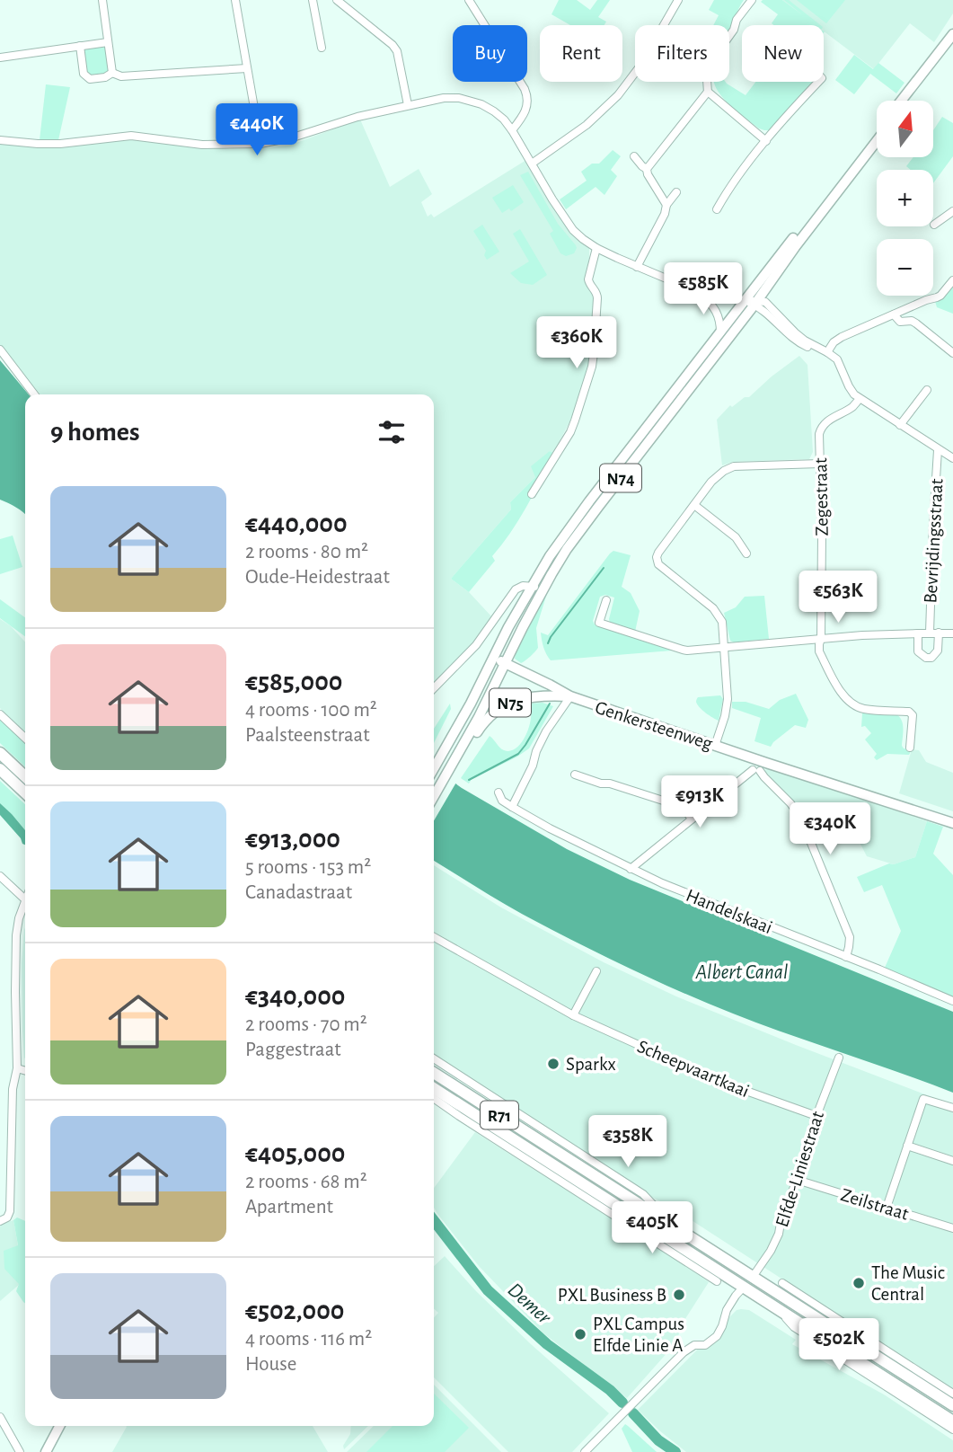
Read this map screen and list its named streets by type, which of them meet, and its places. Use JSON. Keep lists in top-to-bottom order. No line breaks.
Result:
{"streets":{"highway":["R71"],"main road":["N74","N75","Genkersteenweg"],"street":["Zegestraat","Bevrijdingsstraat","Handelskaai","Scheepvaartkaai","Elfde-Liniestraat","Zeilstraat"]},"crossings":[["N74","Genkersteenweg"],["Scheepvaartkaai","Elfde-Liniestraat"],["R71","Elfde-Liniestraat"],["Elfde-Liniestraat","Zeilstraat"]],"water":["Albert Canal","Demer"],"places":["Sparkx","The Music Central","PXL Business B","PXL Campus Elfde Linie A"],"north":"top","page":{"chip":["Buy","Rent","Filters","New"],"map_buttons":["+","−"],"price":["€440K","€585K","€360K","€563K","€913K","€340K","€358K","€405K","€502K"],"heading":"9 homes","list":[{"name":"€440,000","note":"2 rooms · 80 m² · Oude-Heidestraat"},{"name":"€585,000","note":"4 rooms · 100 m² · Paalsteenstraat"},{"name":"€913,000","note":"5 rooms · 153 m² · Canadastraat"},{"name":"€340,000","note":"2 rooms · 70 m² · Paggestraat"},{"name":"€405,000","note":"2 rooms · 68 m² · Apartment"},{"name":"€502,000","note":"4 rooms · 116 m² · House"}]}}
